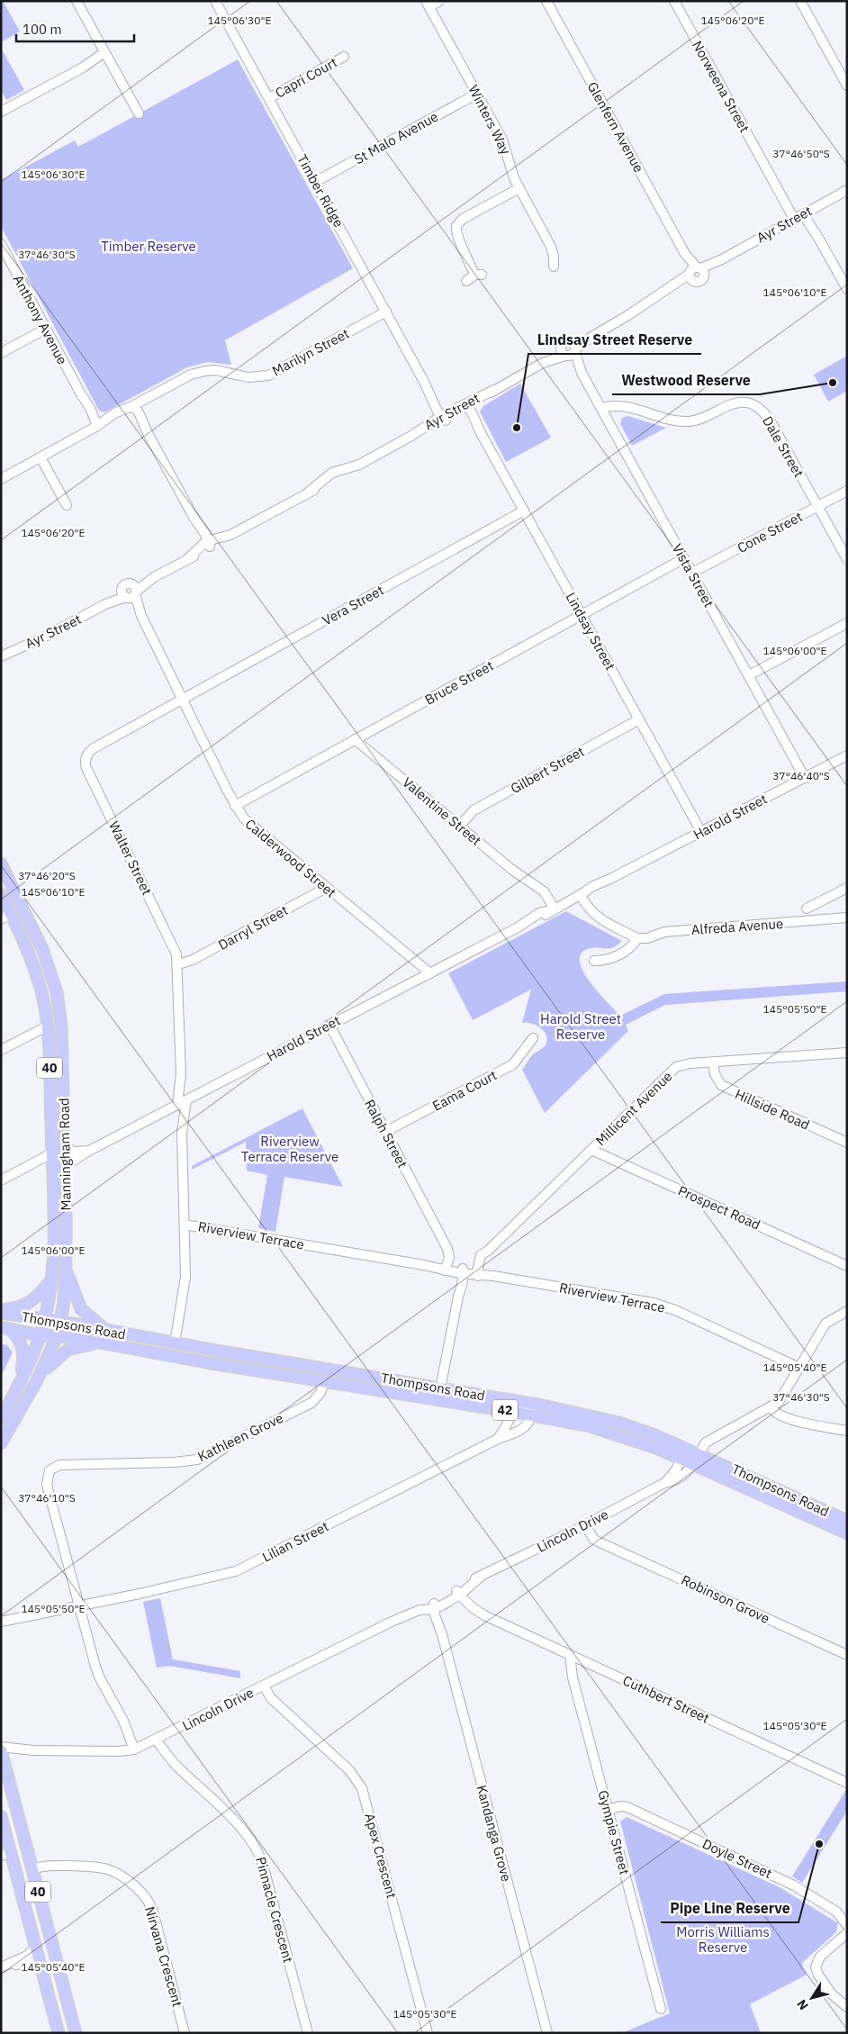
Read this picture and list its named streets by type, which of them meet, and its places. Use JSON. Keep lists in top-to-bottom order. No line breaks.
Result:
{"streets":{"main road":["40","Manningham Road","Thompsons Road","42"],"street":["Capri Court","Norweena Street","Winters Way","Glenfern Avenue","St Malo Avenue","Timber Ridge","Ayr Street","Anthony Avenue","Marilyn Street","Dale Street","Cone Street","Vista Street","Vera Street","Lindsay Street","Bruce Street","Gilbert Street","Valentine Street","Harold Street","Walter Street","Calderwood Street","Alfreda Avenue","Darryl Street","Eama Court","Millicent Avenue","Hillside Road","Ralph Street","Prospect Road","Riverview Terrace","Kathleen Grove","Lincoln Drive","Lilian Street","Robinson Grove","Cuthbert Street","Gympie Street","Kandanga Grove","Apex Crescent","Doyle Street","Pinnacle Crescent","Nirvana Crescent"]},"crossings":[["Capri Court","Timber Ridge"],["Norweena Street","Ayr Street"],["Winters Way","St Malo Avenue"],["Glenfern Avenue","Ayr Street"],["St Malo Avenue","Timber Ridge"],["Timber Ridge","Ayr Street"],["Timber Ridge","Marilyn Street"],["Ayr Street","Vista Street"],["Ayr Street","Lindsay Street"],["Ayr Street","Calderwood Street"],["Anthony Avenue","Marilyn Street"],["Dale Street","Cone Street"],["Dale Street","Vista Street"],["Cone Street","Vista Street"],["Vista Street","Bruce Street"],["Vista Street","Harold Street"],["Vera Street","Lindsay Street"],["Vera Street","Walter Street"],["Vera Street","Calderwood Street"],["Lindsay Street","Bruce Street"],["Lindsay Street","Gilbert Street"],["Lindsay Street","Harold Street"],["Bruce Street","Valentine Street"],["Bruce Street","Calderwood Street"],["Gilbert Street","Valentine Street"],["Valentine Street","Harold Street"],["Harold Street","Walter Street"],["Harold Street","Calderwood Street"],["Harold Street","Ralph Street"],["Harold Street","Manningham Road"],["Walter Street","Calderwood Street"],["Walter Street","Darryl Street"],["Calderwood Street","Darryl Street"],["40","Lincoln Drive"],["40","Nirvana Crescent"],["Eama Court","Ralph Street"],["Millicent Avenue","Hillside Road"],["Millicent Avenue","Prospect Road"],["Millicent Avenue","Riverview Terrace"],["Ralph Street","Riverview Terrace"],["Manningham Road","Thompsons Road"],["Riverview Terrace","Lincoln Drive"],["Thompsons Road","Kathleen Grove"],["Thompsons Road","Lincoln Drive"],["Thompsons Road","Lilian Street"],["Kathleen Grove","Lilian Street"],["Lincoln Drive","Robinson Grove"],["Lincoln Drive","Cuthbert Street"],["Lincoln Drive","Kandanga Grove"],["Lincoln Drive","Apex Crescent"],["Lincoln Drive","Pinnacle Crescent"],["Cuthbert Street","Gympie Street"],["Gympie Street","Doyle Street"]],"parks":["Timber Reserve","Harold Street Reserve","Riverview Terrace Reserve","Morris Williams Reserve"],"places":["Westwood Reserve","Lindsay Street Reserve","Pipe Line Reserve"],"scale_bar":"100 m","north":"bottom left","coordinates":["145°06'30\"E","145°06'20\"E","37°46'50\"S","37°46'30\"S","145°06'10\"E","145°06'00\"E","37°46'40\"S","37°46'20\"S","145°05'50\"E","145°05'40\"E","37°46'10\"S","145°05'30\"E"]}
